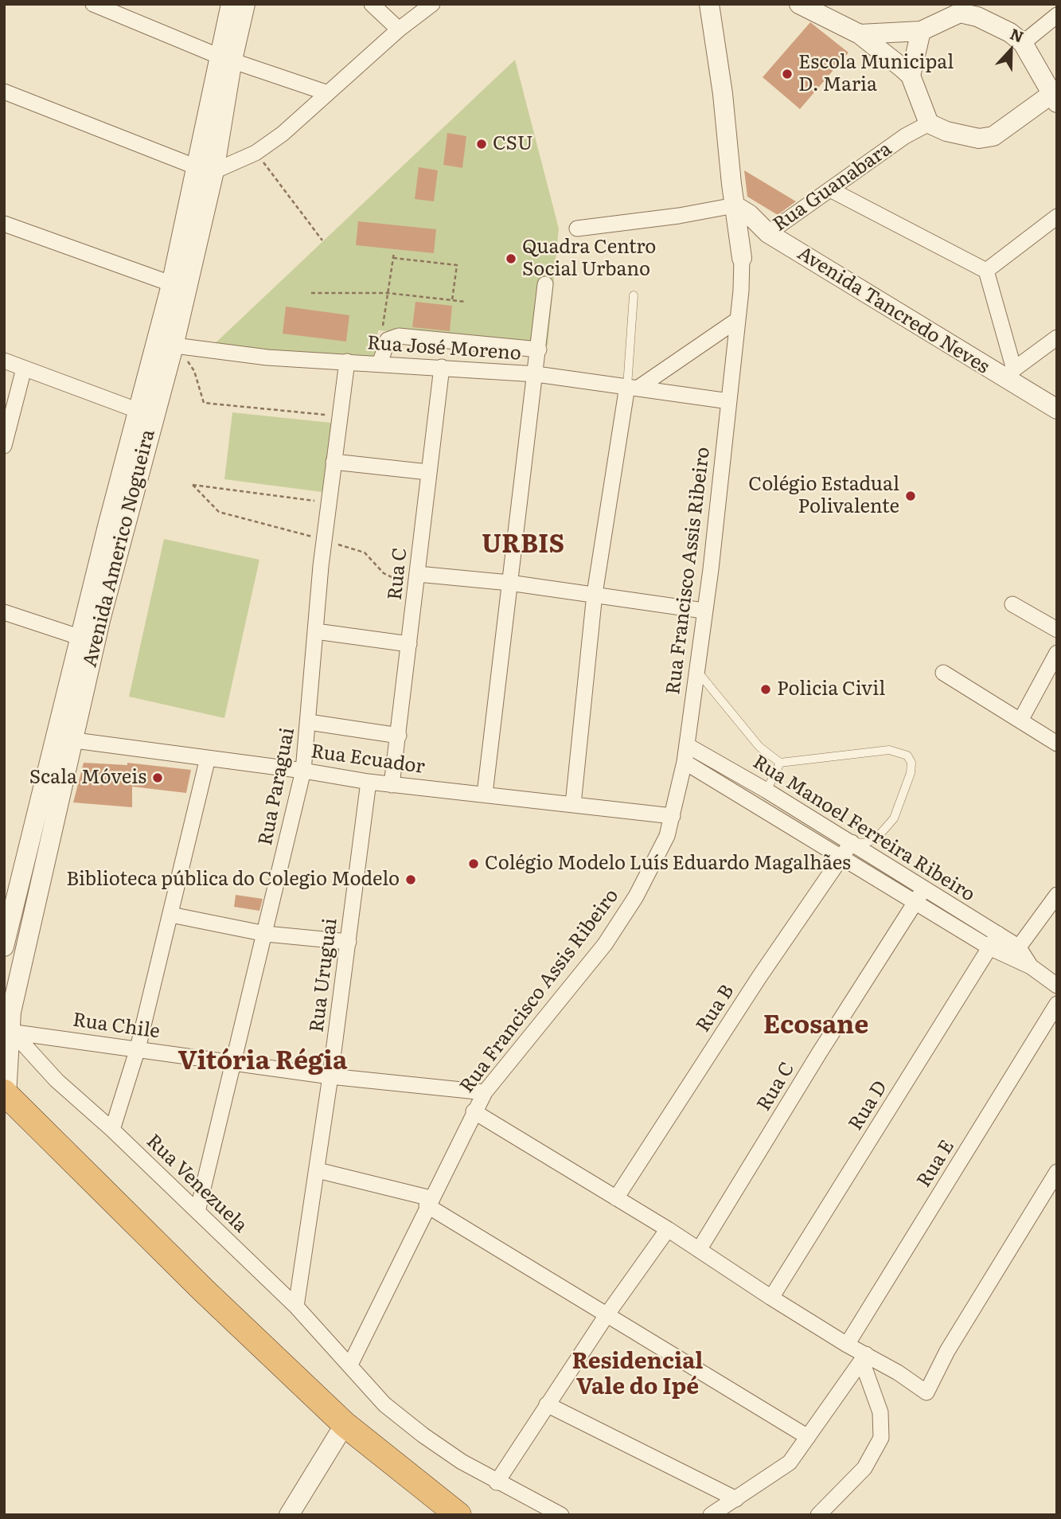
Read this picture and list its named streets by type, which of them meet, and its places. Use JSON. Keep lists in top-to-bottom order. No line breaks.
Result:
{"streets":{"street":["Rua Guanabara","Avenida Tancredo Neves","Rua José Moreno","Avenida Americo Nogueira","Rua Francisco Assis Ribeiro","Rua C","Rua Ecuador","Rua Paraguai","Rua Manoel Ferreira Ribeiro","Rua Uruguai","Rua B","Rua Chile","Rua D","Rua E","Rua Venezuela"]},"crossings":[["Rua Guanabara","Avenida Tancredo Neves"],["Rua Guanabara","Rua Francisco Assis Ribeiro"],["Rua José Moreno","Avenida Americo Nogueira"],["Rua José Moreno","Rua Francisco Assis Ribeiro"],["Rua José Moreno","Rua C"],["Rua José Moreno","Rua Paraguai"],["Avenida Americo Nogueira","Rua Ecuador"],["Avenida Americo Nogueira","Rua Chile"],["Avenida Americo Nogueira","Rua Venezuela"],["Rua Francisco Assis Ribeiro","Rua Ecuador"],["Rua Francisco Assis Ribeiro","Rua Manoel Ferreira Ribeiro"],["Rua Francisco Assis Ribeiro","Rua Chile"],["Rua Francisco Assis Ribeiro","Rua Venezuela"],["Rua C","Rua Ecuador"],["Rua C","Rua Manoel Ferreira Ribeiro"],["Rua Ecuador","Rua Paraguai"],["Rua Ecuador","Rua Uruguai"],["Rua Paraguai","Rua Chile"],["Rua Paraguai","Rua Venezuela"],["Rua Manoel Ferreira Ribeiro","Rua B"],["Rua Manoel Ferreira Ribeiro","Rua D"],["Rua Uruguai","Rua Chile"],["Rua Uruguai","Rua Venezuela"],["Rua Chile","Rua Venezuela"]],"districts":["URBIS","Ecosane","Vitória Régia","Residencial Vale do Ipé"],"places":["Escola Municipal D. Maria","CSU","Quadra Centro Social Urbano","Colégio Estadual Polivalente","Policia Civil","Scala Móveis","Colégio Modelo Luís Eduardo Magalhães","Biblioteca pública do Colegio Modelo"],"north":"top"}
